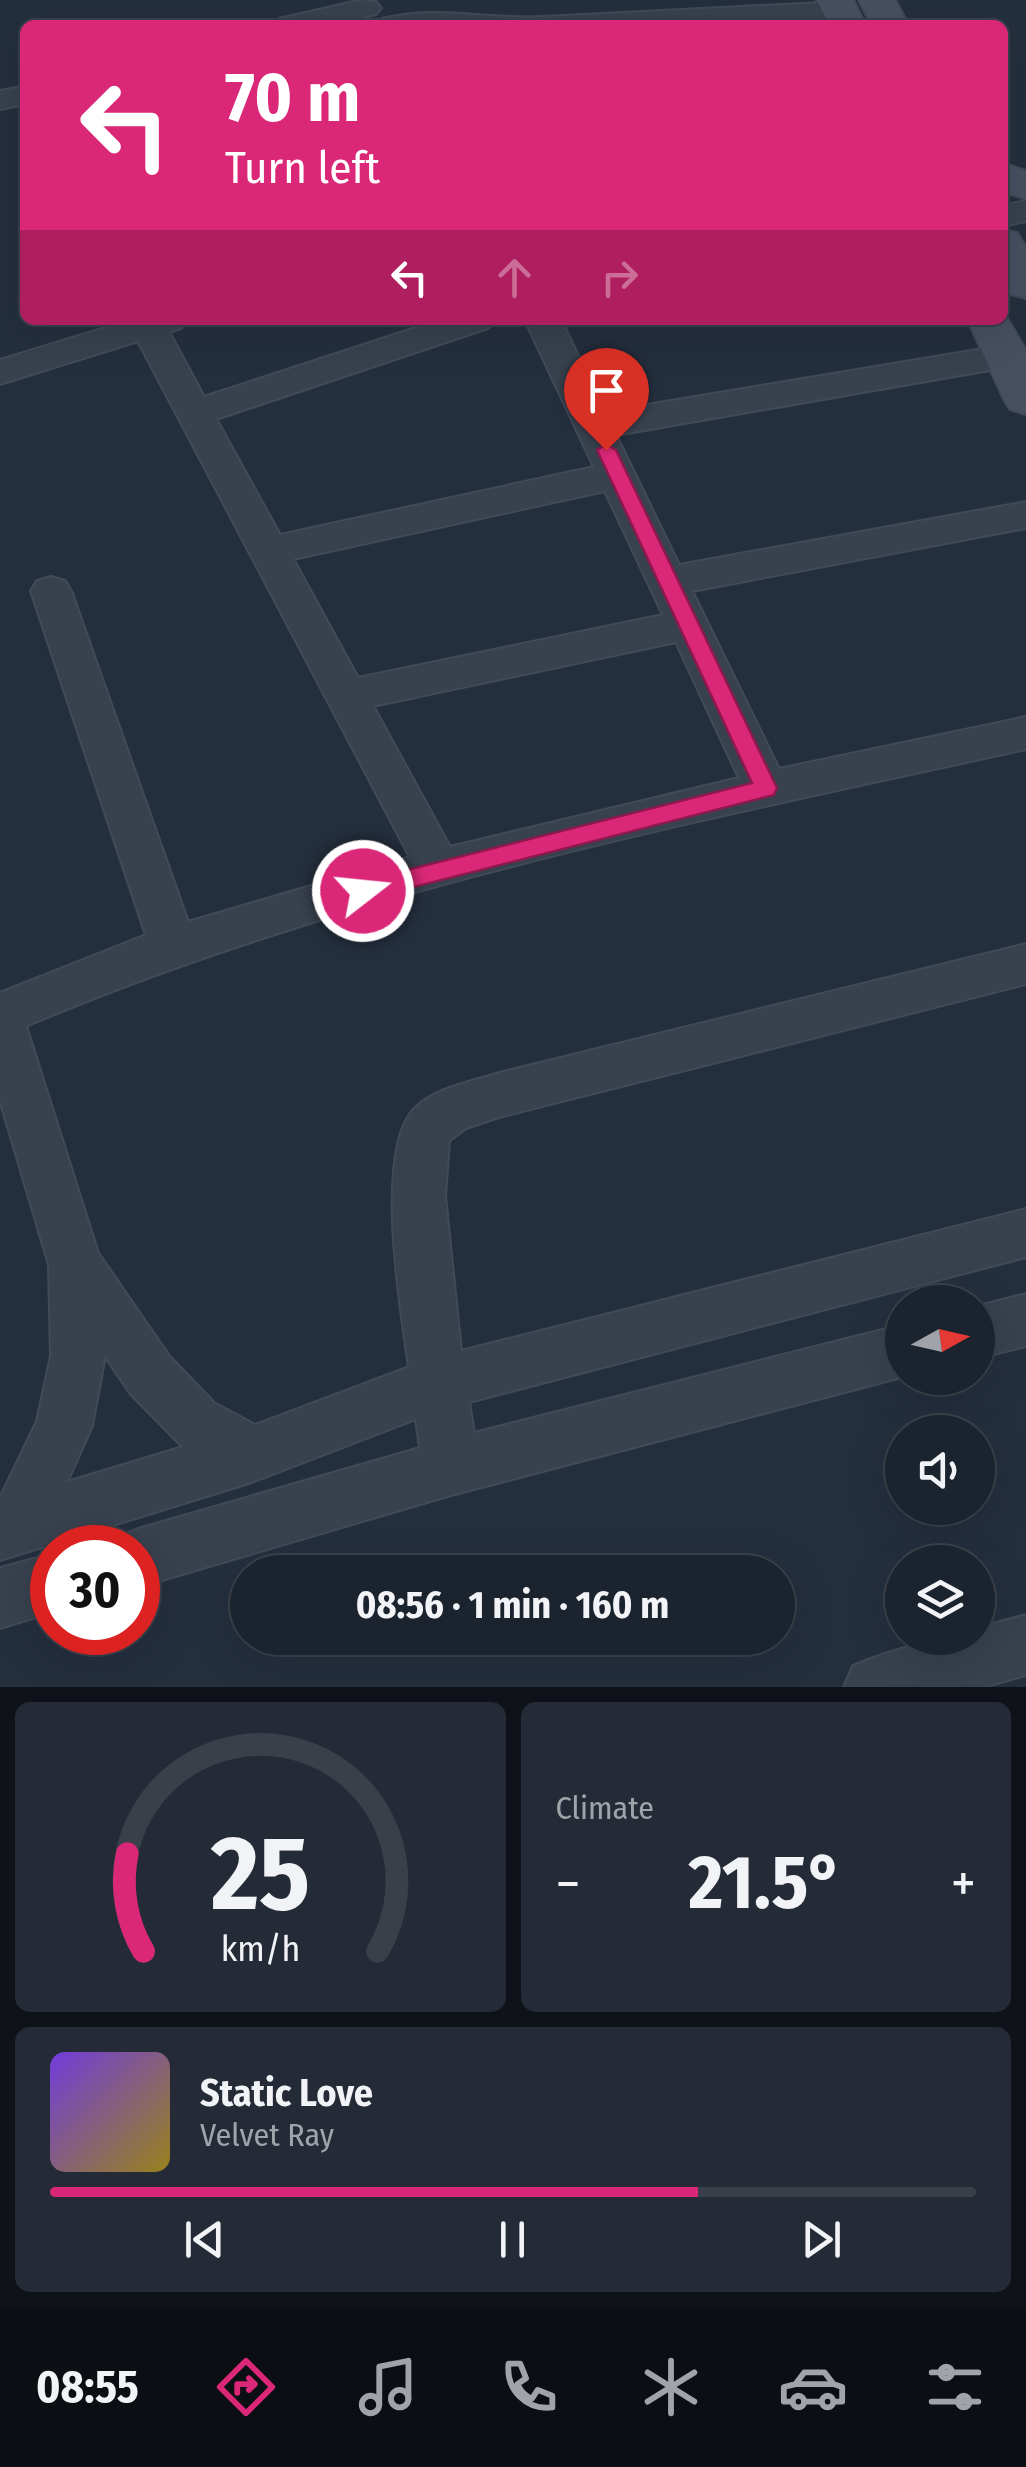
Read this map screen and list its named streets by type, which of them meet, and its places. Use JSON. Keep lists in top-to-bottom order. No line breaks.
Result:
{"north":"right","page":{"turn":["70 m","Turn left"],"limit":"30","trip":"08:56 · 1 min · 160 m","tile":"Climate","heat":["−","21.5°","+"],"song":["Static Love","Velvet Ray"],"tabs":"08:55","gauge":["25","km/h"]}}
